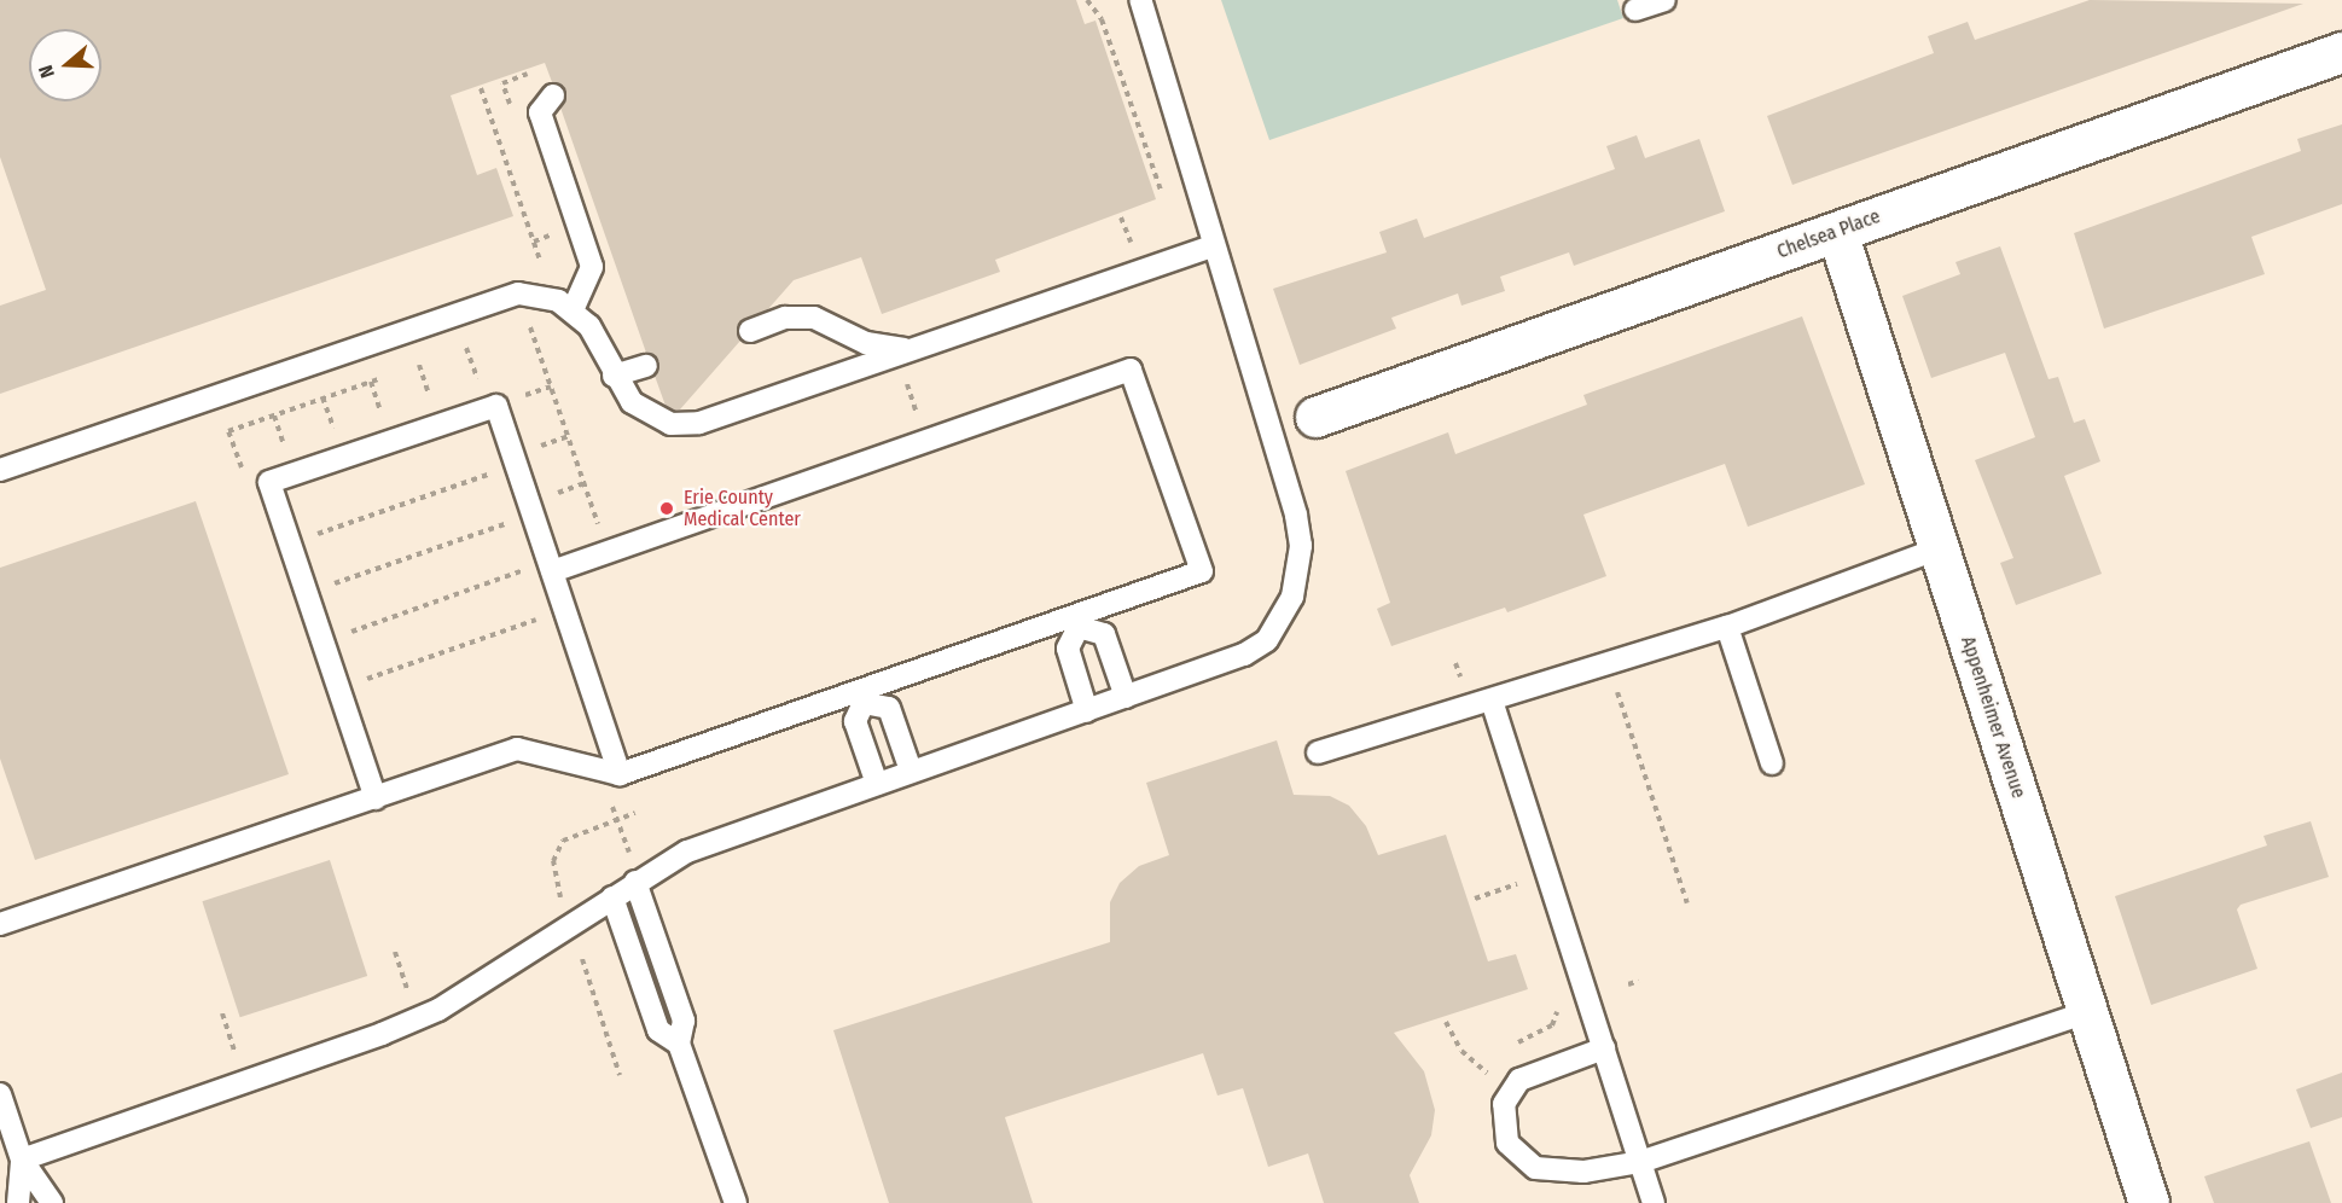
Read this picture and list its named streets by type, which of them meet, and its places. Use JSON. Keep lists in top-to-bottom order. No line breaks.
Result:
{"streets":{"street":["Chelsea Place","Appenheimer Avenue"]},"crossings":[["Chelsea Place","Appenheimer Avenue"]],"places":["Erie County Medical Center"],"north":"left"}
